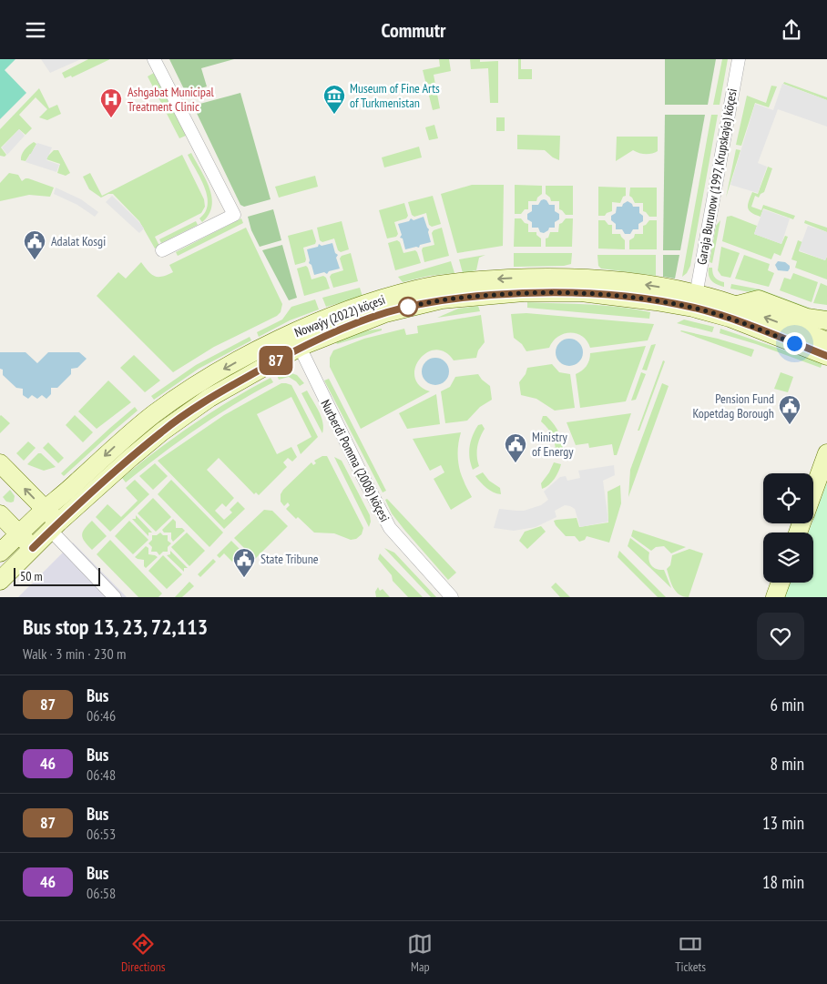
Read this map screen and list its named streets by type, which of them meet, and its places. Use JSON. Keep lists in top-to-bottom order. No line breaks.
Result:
{"streets":{"main road":["Nowaýy (2022) köçesi"],"street":["Garaja Burunow (1997, Krupskaýa) köçesi","Nurberdi Pomma (2008) köçesi"]},"crossings":[["Garaja Burunow (1997, Krupskaýa) köçesi","Nowaýy (2022) köçesi"],["Nowaýy (2022) köçesi","Nurberdi Pomma (2008) köçesi"]],"places":{"museum":["Museum of Fine Arts of Turkmenistan"],"hospital":["Ashgabat Municipal Treatment Clinic"],"public building":["Adalat Kosgi","Pension Fund Kopetdag Borough","Ministry of Energy","State Tribune"]},"lines":["bus line 87"],"scale_bar":"50 m","page":{"header":"Commutr","on_map":"87","scale":"50 m","heading":["Bus stop 13, 23, 72,113","Walk · 3 min · 230 m"],"list":[{"mark":"87","name":"Bus","note":"06:46","value":"6 min"},{"mark":"46","name":"Bus","note":"06:48","value":"8 min"},{"mark":"87","name":"Bus","note":"06:53","value":"13 min"},{"mark":"46","name":"Bus","note":"06:58","value":"18 min"}],"tabs":["Directions","Map","Tickets"]}}
